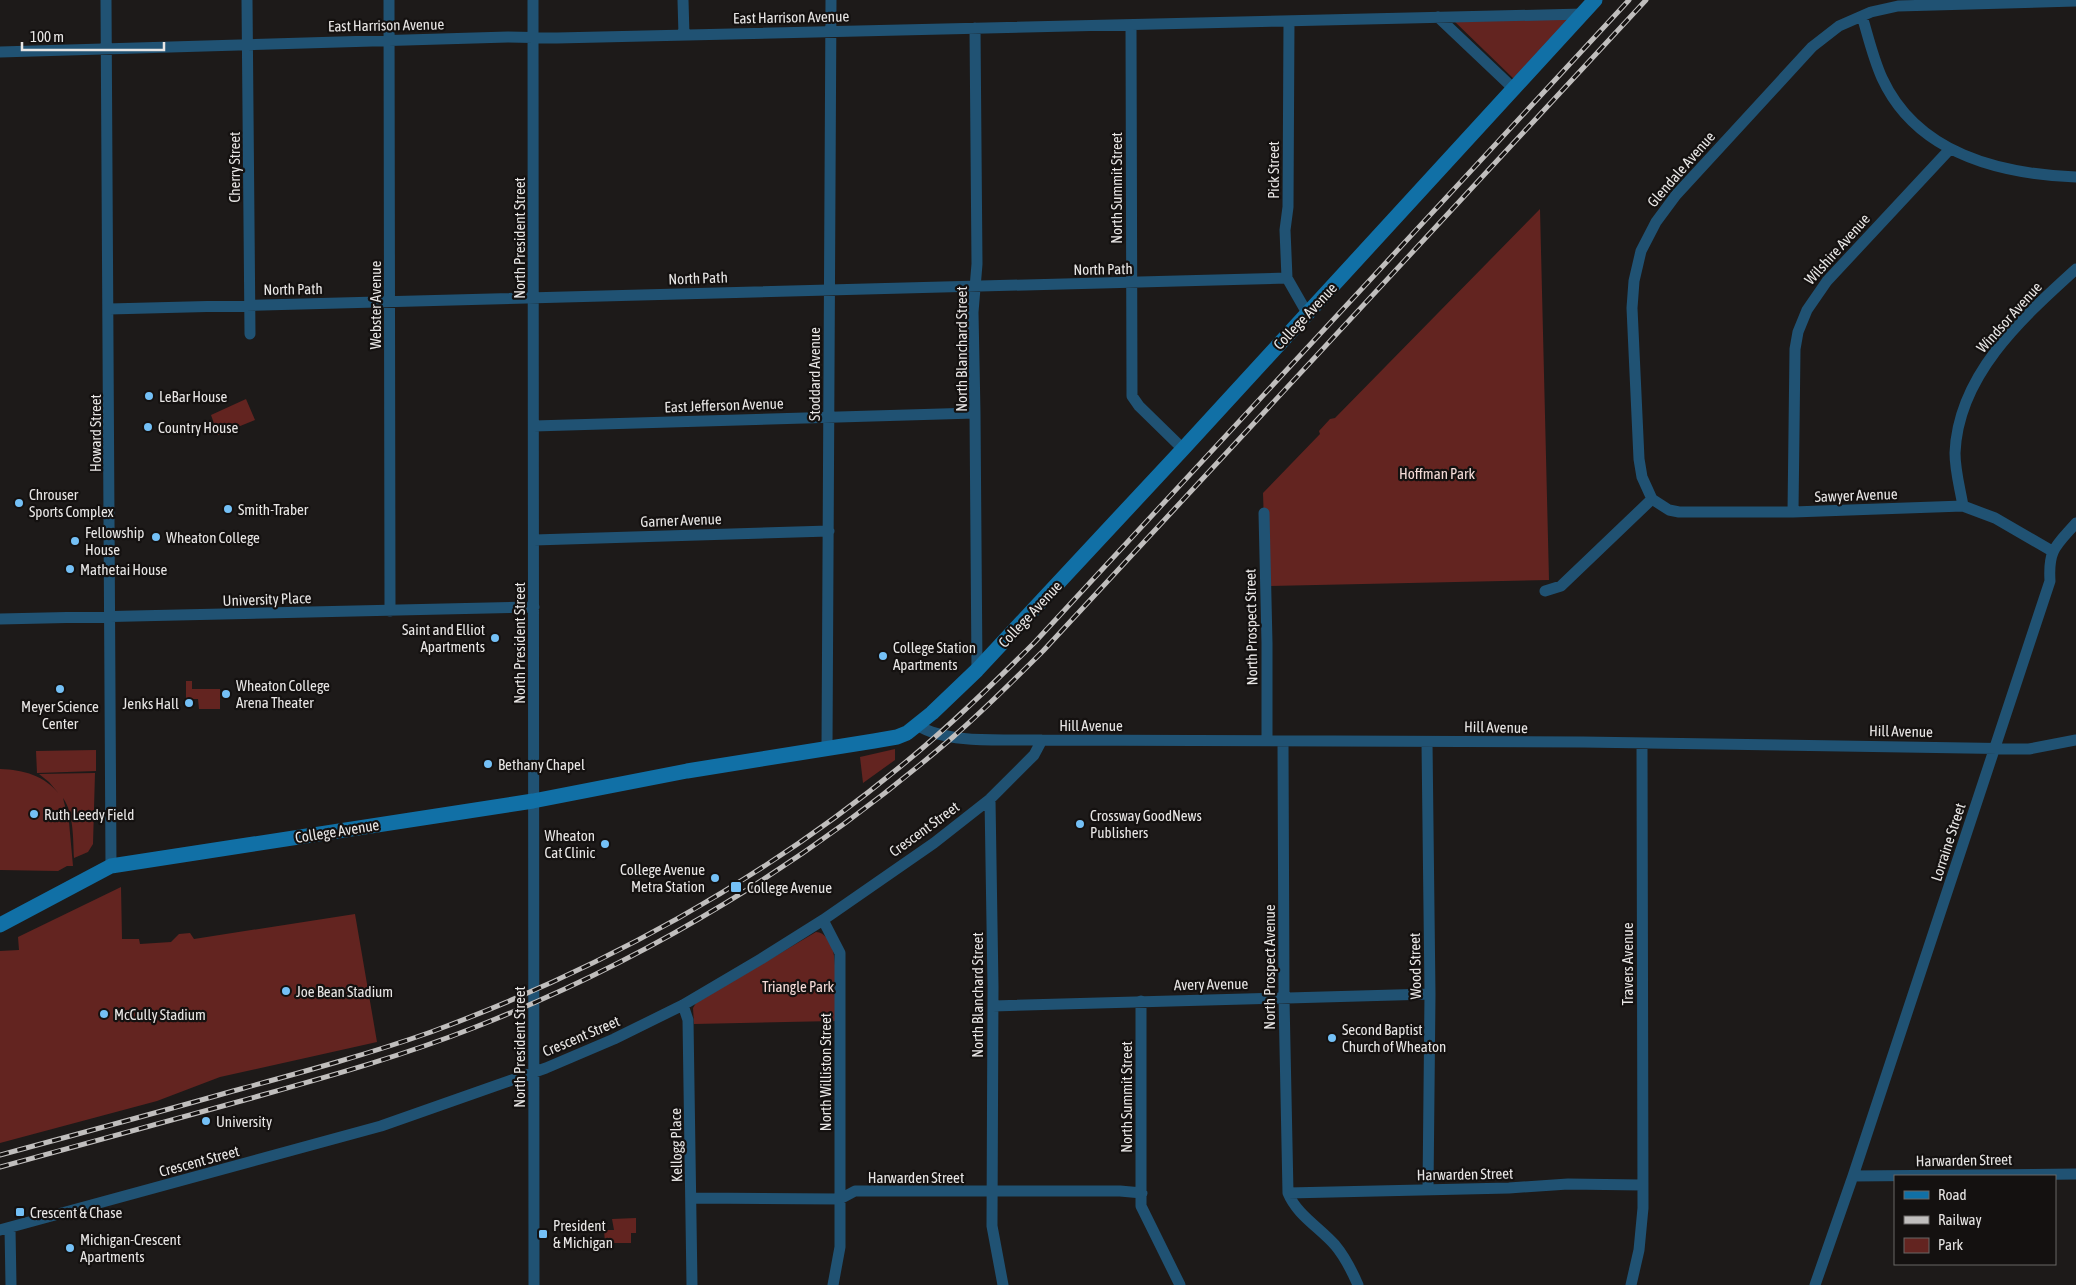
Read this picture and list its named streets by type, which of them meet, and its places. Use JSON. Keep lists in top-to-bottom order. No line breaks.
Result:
{"streets":{"street":["East Harrison Avenue","Cherry Street","Glendale Avenue","Pick Street","North Summit Street","North President Street","Wilshire Avenue","North Path","Webster Avenue","College Avenue","Windsor Avenue","North Blanchard Street","Stoddard Avenue","East Jefferson Avenue","Howard Street","Sawyer Avenue","Garner Avenue","University Place","North Prospect Street","Hill Avenue","Crescent Street","Lorraine Street","Travers Avenue","Wood Street","North Prospect Avenue","Avery Avenue","North Williston Street","Kellogg Place","Harwarden Street"]},"crossings":[["East Harrison Avenue","Cherry Street"],["East Harrison Avenue","Pick Street"],["East Harrison Avenue","North Summit Street"],["East Harrison Avenue","North President Street"],["East Harrison Avenue","Webster Avenue"],["East Harrison Avenue","College Avenue"],["East Harrison Avenue","North Blanchard Street"],["East Harrison Avenue","Stoddard Avenue"],["East Harrison Avenue","Howard Street"],["Cherry Street","North Path"],["Glendale Avenue","Sawyer Avenue"],["Pick Street","North Path"],["Pick Street","College Avenue"],["North Summit Street","North Path"],["North Summit Street","College Avenue"],["North Summit Street","Avery Avenue"],["North Summit Street","Harwarden Street"],["North President Street","North Path"],["North President Street","College Avenue"],["North President Street","East Jefferson Avenue"],["North President Street","Garner Avenue"],["North President Street","University Place"],["North President Street","Crescent Street"],["Wilshire Avenue","Sawyer Avenue"],["North Path","Webster Avenue"],["North Path","North Blanchard Street"],["North Path","Stoddard Avenue"],["North Path","Howard Street"],["Webster Avenue","University Place"],["College Avenue","North Blanchard Street"],["College Avenue","Stoddard Avenue"],["College Avenue","Howard Street"],["College Avenue","Hill Avenue"],["Windsor Avenue","Sawyer Avenue"],["North Blanchard Street","East Jefferson Avenue"],["North Blanchard Street","Crescent Street"],["North Blanchard Street","Avery Avenue"],["North Blanchard Street","Harwarden Street"],["Stoddard Avenue","East Jefferson Avenue"],["Stoddard Avenue","Garner Avenue"],["Howard Street","University Place"],["Sawyer Avenue","Lorraine Street"],["North Prospect Street","Hill Avenue"],["Hill Avenue","Crescent Street"],["Hill Avenue","Lorraine Street"],["Hill Avenue","Travers Avenue"],["Hill Avenue","Wood Street"],["Hill Avenue","North Prospect Avenue"],["Crescent Street","North Williston Street"],["Crescent Street","Kellogg Place"],["Lorraine Street","Harwarden Street"],["Travers Avenue","Harwarden Street"],["Wood Street","Avery Avenue"],["Wood Street","Harwarden Street"],["North Prospect Avenue","Avery Avenue"],["North Prospect Avenue","Harwarden Street"],["North Williston Street","Harwarden Street"],["Kellogg Place","Harwarden Street"]],"parks":["Hoffman Park","Triangle Park"],"places":{"other":["LeBar House","Country House","Chrouser Sports Complex","Smith-Traber","Wheaton College","Fellowship House","Mathetai House","Saint and Elliot Apartments","College Station Apartments","Meyer Science Center","Wheaton College Arena Theater","Jenks Hall","Bethany Chapel","Ruth Leedy Field","Crossway GoodNews Publishers","Wheaton Cat Clinic","College Avenue Metra Station","Joe Bean Stadium","McCully Stadium","Second Baptist Church of Wheaton","University","Michigan-Crescent Apartments"],"transit":["College Avenue","Crescent & Chase","President & Michigan"]},"legend":["Road","Railway","Park"],"scale_bar":"100 m"}
